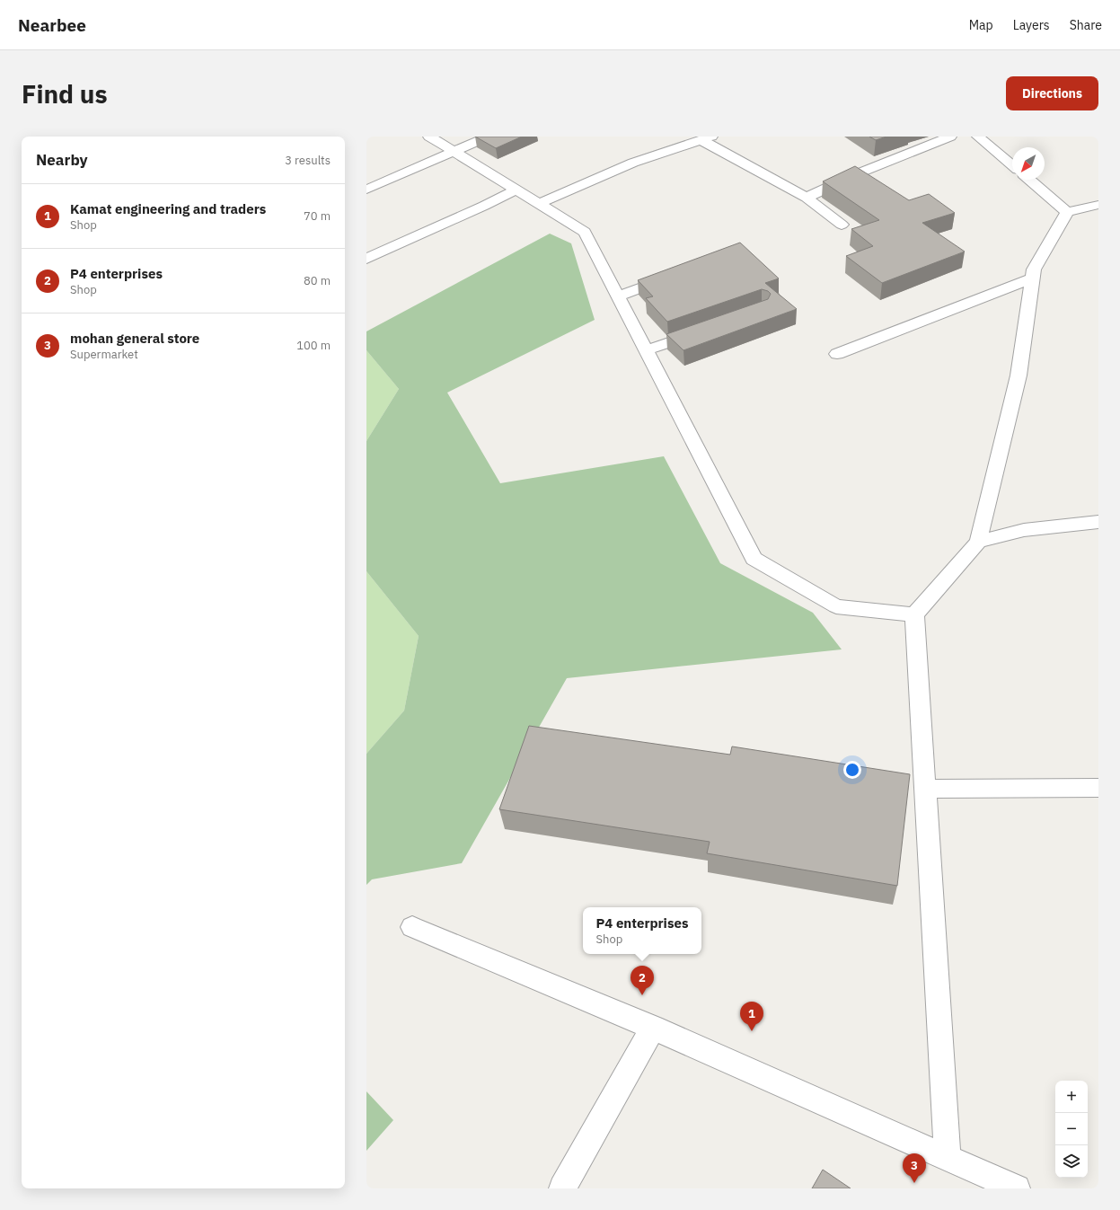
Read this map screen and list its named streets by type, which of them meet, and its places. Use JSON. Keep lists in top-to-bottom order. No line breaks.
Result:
{"north":"bottom left","page":{"header":"Nearbee","nav":["Map","Layers","Share"],"buttons":"Directions","title":"Find us","heading":["Nearby","3 results"],"list":[{"mark":"1","name":"Kamat engineering and traders","note":"Shop","value":"70 m"},{"mark":"2","name":"P4 enterprises","note":"Shop","value":"80 m"},{"mark":"3","name":"mohan general store","note":"Supermarket","value":"100 m"}],"popup":["P4 enterprises","Shop"],"pins":["2","1","3"],"map_buttons":["+","−"]}}
